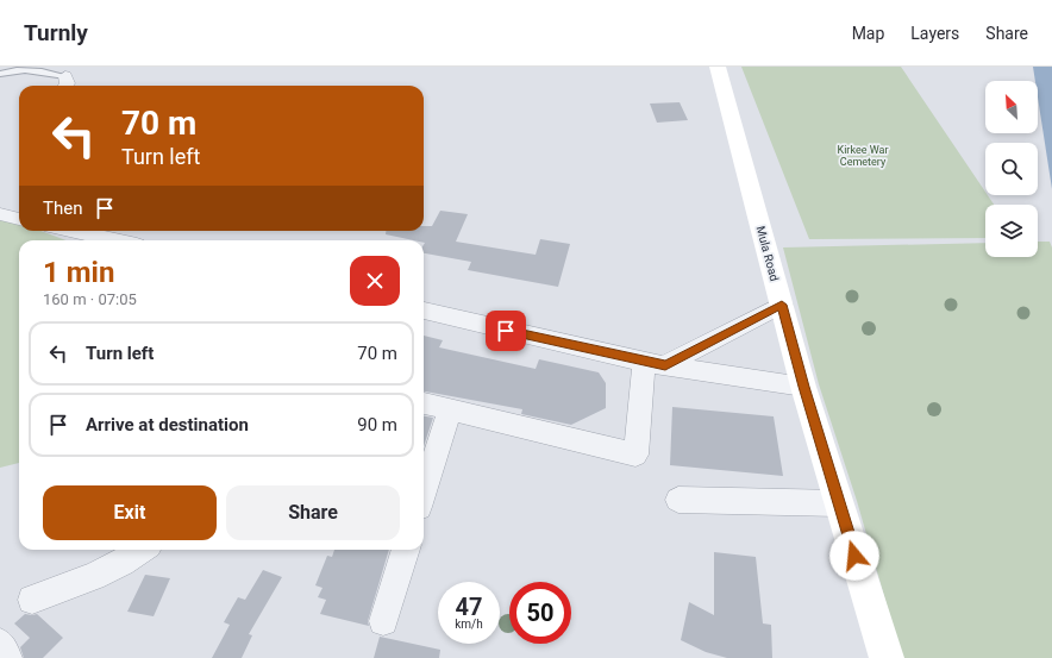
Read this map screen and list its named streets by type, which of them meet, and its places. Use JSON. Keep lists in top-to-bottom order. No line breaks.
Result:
{"streets":{"main road":["Mula Road"]},"parks":["Kirkee War Cemetery"],"north":"top left","page":{"header":"Turnly","nav":["Map","Layers","Share"],"turn":["70 m","Turn left"],"then":"Then","heading":["1 min","160 m · 07:05"],"list":[{"name":"Turn left","value":"70 m"},{"name":"Arrive at destination","value":"90 m"}],"buttons":["Exit","Share"],"speed":"47 km/h","limit":"50"}}
